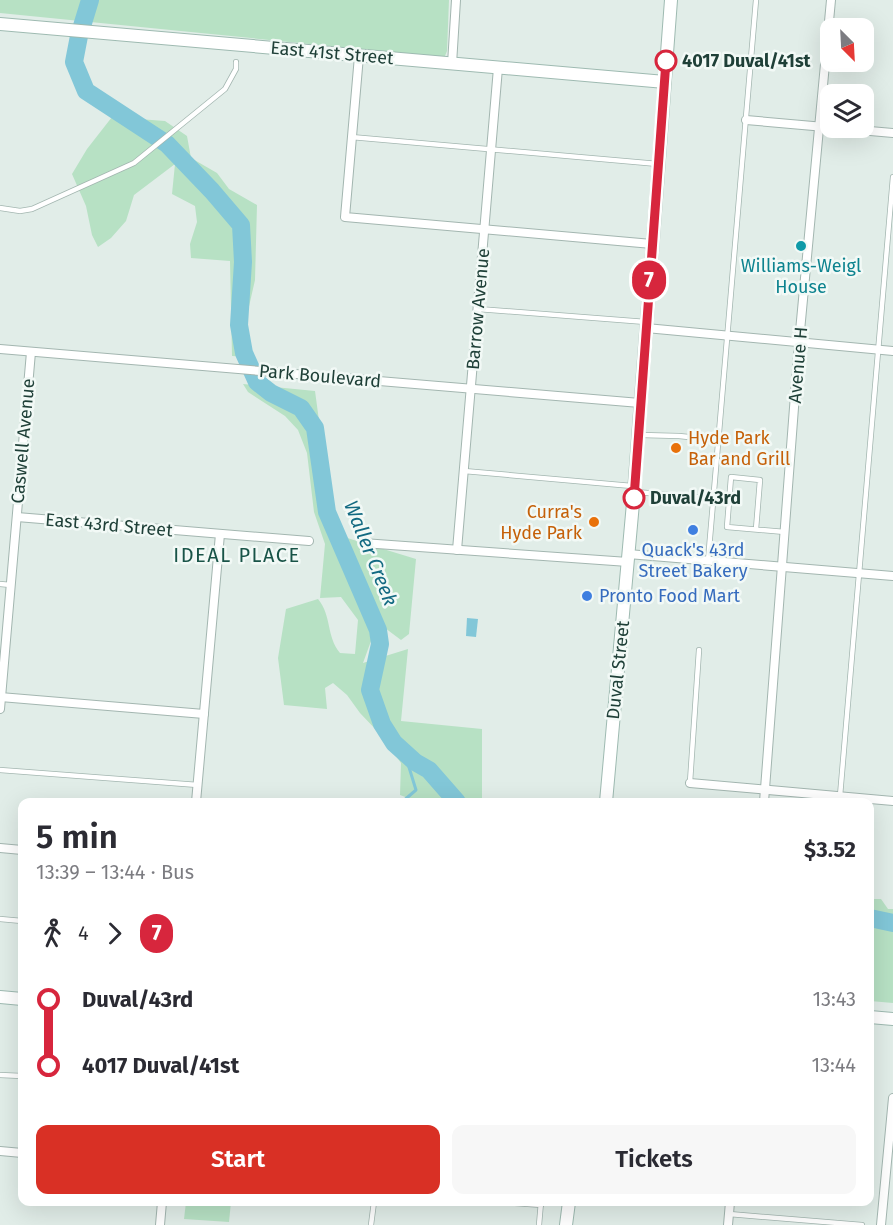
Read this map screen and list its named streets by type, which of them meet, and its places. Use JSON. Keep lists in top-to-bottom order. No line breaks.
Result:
{"streets":{"street":["East 41st Street","Barrow Avenue","Avenue H","Park Boulevard","Caswell Avenue","East 43rd Street","Duval Street"]},"crossings":[["East 41st Street","Barrow Avenue"],["East 41st Street","Duval Street"],["Barrow Avenue","Park Boulevard"],["Park Boulevard","Caswell Avenue"],["Park Boulevard","Duval Street"],["Caswell Avenue","East 43rd Street"]],"districts":["IDEAL PLACE"],"water":["Waller Creek"],"places":["4017 Duval/41st","Williams-Weigl House","Hyde Park Bar and Grill","Duval/43rd","Curra's Hyde Park","Quack's 43rd Street Bakery","Pronto Food Mart"],"lines":["bus line 7"],"north":"bottom right","page":{"on_map":"7","heading":["5 min","13:39 – 13:44 · Bus","$3.52"],"legs":["4","7"],"list":[{"name":"Duval/43rd","value":"13:43"},{"name":"4017 Duval/41st","value":"13:44"}],"buttons":["Start","Tickets"]}}
